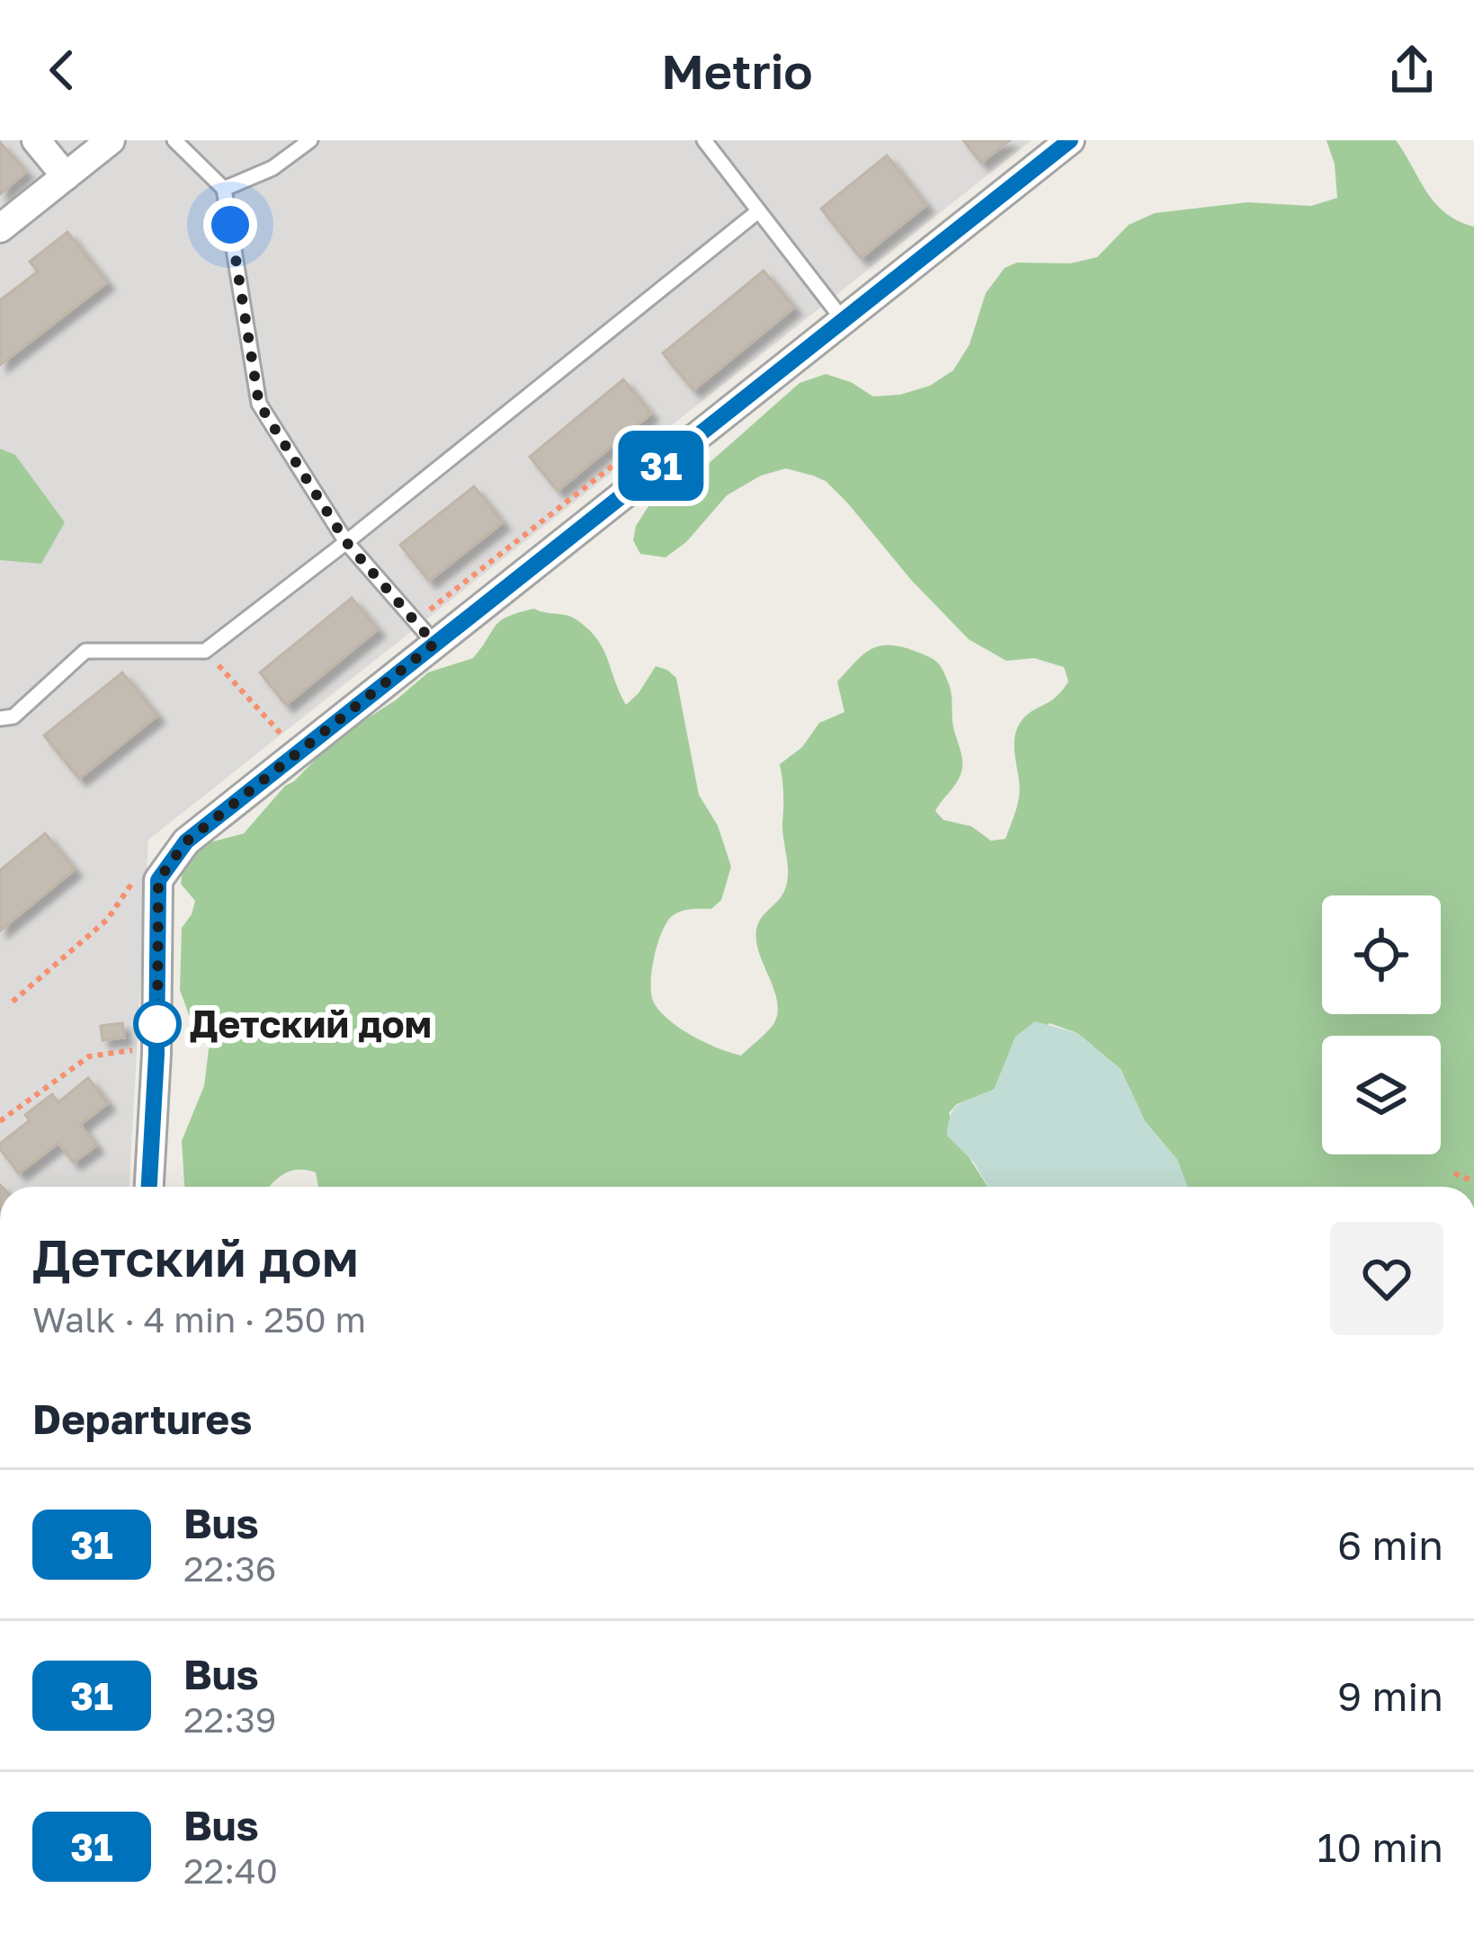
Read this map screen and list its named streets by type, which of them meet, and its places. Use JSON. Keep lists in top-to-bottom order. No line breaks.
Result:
{"places":["Детский дом"],"lines":["bus line 31"],"page":{"header":"Metrio","on_map":"31","heading":[["Детский дом","Walk · 4 min · 250 m"],"Departures"],"list":[{"mark":"31","name":"Bus","note":"22:36","value":"6 min"},{"mark":"31","name":"Bus","note":"22:39","value":"9 min"},{"mark":"31","name":"Bus","note":"22:40","value":"10 min"}]}}
